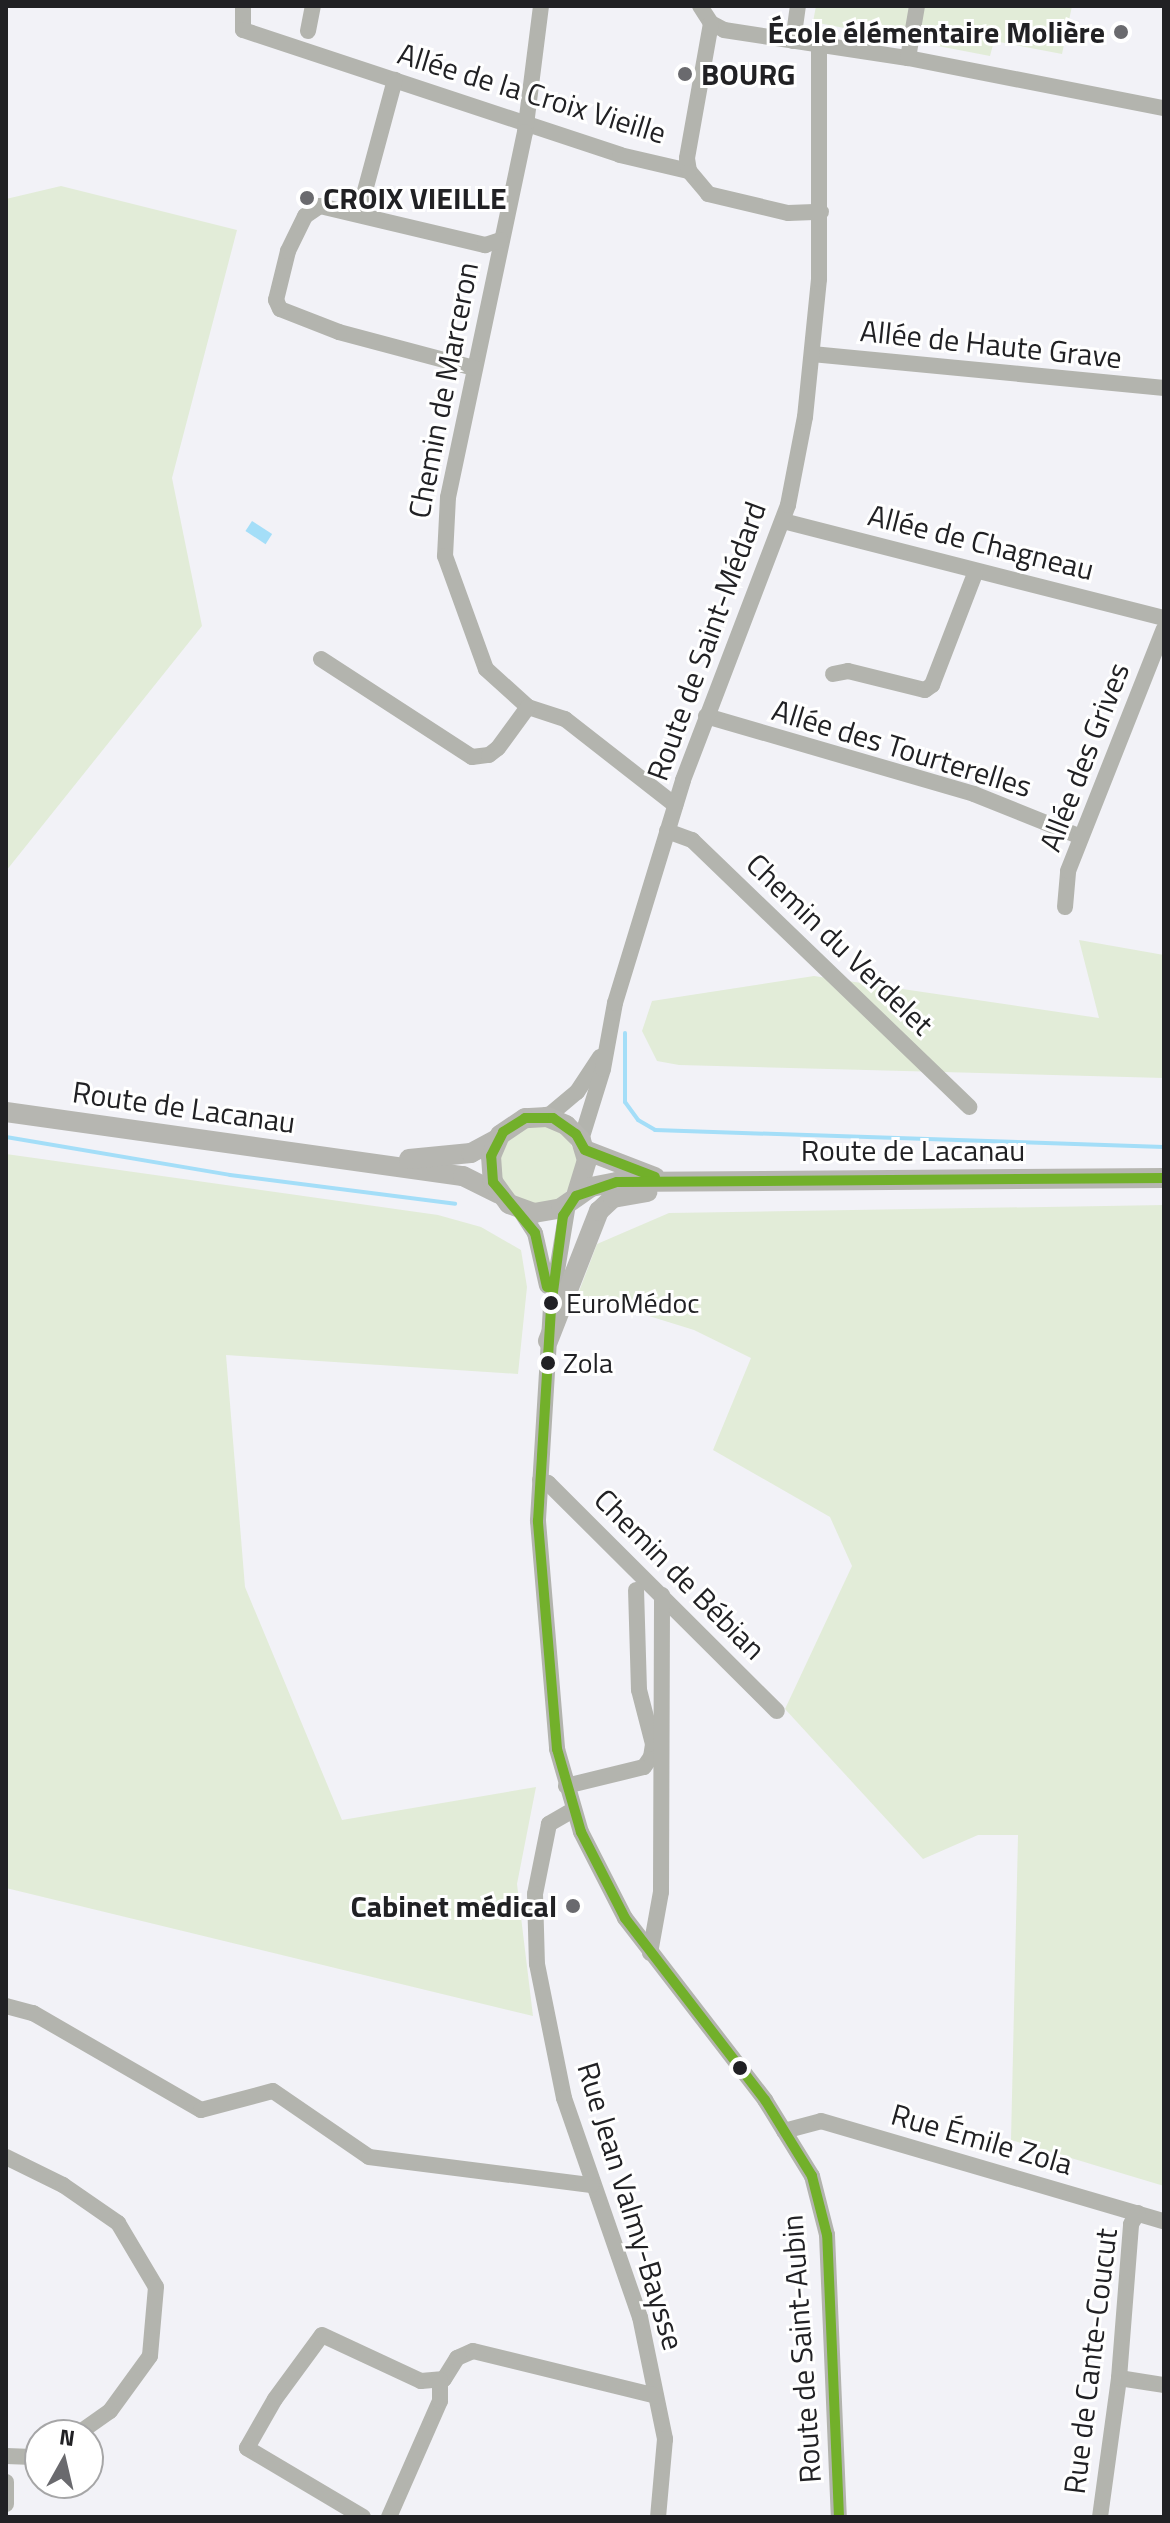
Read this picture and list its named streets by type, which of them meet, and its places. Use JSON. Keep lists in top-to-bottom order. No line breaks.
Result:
{"streets":{"main road":["Route de Lacanau"],"street":["Allée de la Croix Vieille","Allée de Haute Grave","Chemin de Marceron","Allée de Chagneau","Route de Saint-Médard","Allée des Tourterelles","Allée des Grives","Chemin du Verdelet","Chemin de Bébian","Rue Émile Zola","Rue Jean Valmy-Baysse","Route de Saint-Aubin","Rue de Cante-Coucut"]},"crossings":[["Allée de la Croix Vieille","Chemin de Marceron"],["Allée de la Croix Vieille","Route de Saint-Médard"],["Allée de Haute Grave","Route de Saint-Médard"],["Chemin de Marceron","Route de Saint-Médard"],["Allée de Chagneau","Route de Saint-Médard"],["Route de Saint-Médard","Allée des Tourterelles"],["Route de Saint-Médard","Chemin du Verdelet"],["Route de Saint-Médard","Route de Lacanau"],["Allée des Tourterelles","Allée des Grives"],["Rue Émile Zola","Route de Saint-Aubin"],["Rue Émile Zola","Rue de Cante-Coucut"]],"places":["École élémentaire Molière","BOURG","CROIX VIEILLE","EuroMédoc","Zola","Cabinet médical"],"north":"top"}
